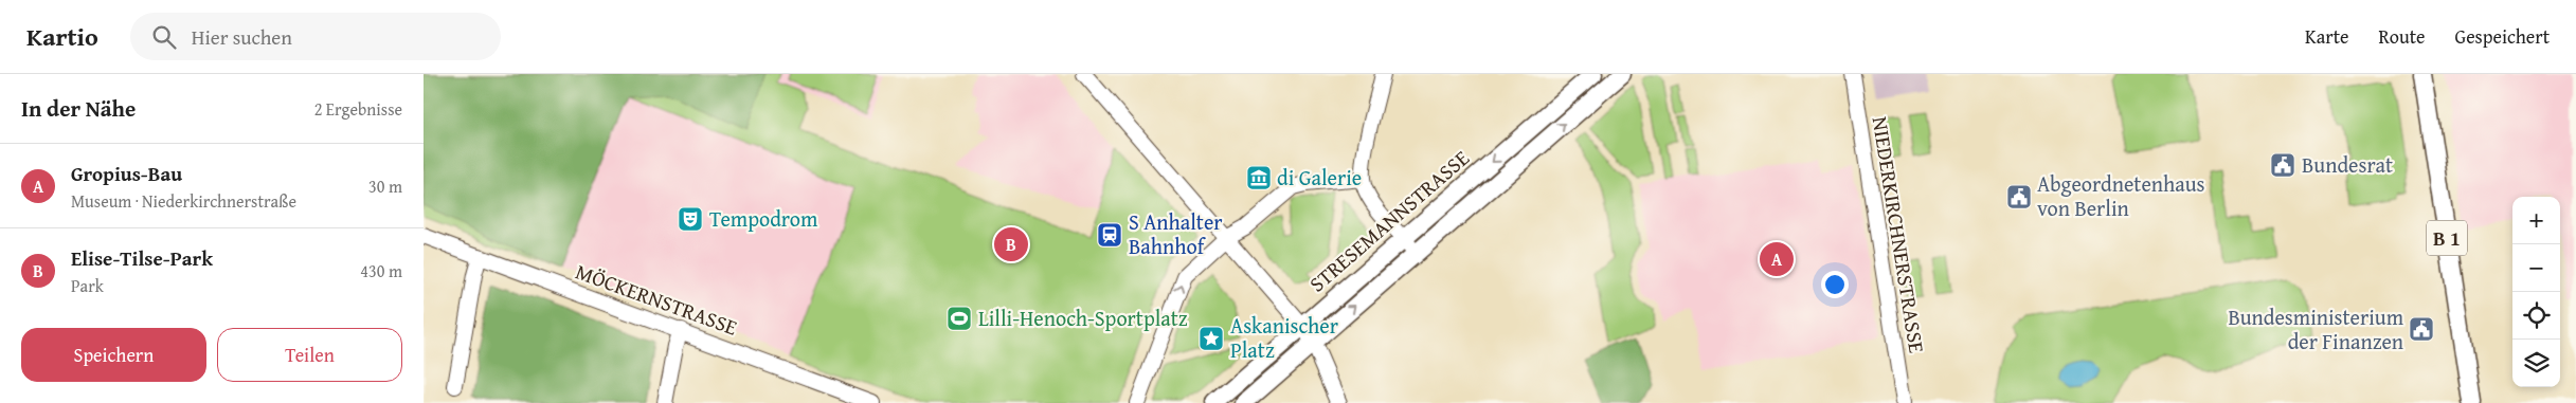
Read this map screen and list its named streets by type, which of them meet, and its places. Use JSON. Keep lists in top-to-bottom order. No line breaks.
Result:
{"streets":{"main road":["STRESEMANNSTRASSE","B 1"],"street":["NIEDERKIRCHNERSTRASSE","MÖCKERNSTRASSE"]},"places":{"public building":["Bundesrat","Abgeordnetenhaus von Berlin","Bundesministerium der Finanzen"],"museum":["di Galerie"],"theatre":["Tempodrom"],"station":["S Anhalter Bahnhof"],"sports":["Lilli-Henoch-Sportplatz"],"place":["Askanischer Platz"]},"page":{"header":"Kartio","search":"Hier suchen","nav":["Karte","Route","Gespeichert"],"heading":["In der Nähe","2 Ergebnisse"],"list":[{"mark":"A","name":"Gropius-Bau","note":"Museum · Niederkirchnerstraße","value":"30 m"},{"mark":"B","name":"Elise-Tilse-Park","note":"Park","value":"430 m"}],"map_buttons":["+","−"],"pins":["B","A"],"buttons":["Speichern","Teilen"]}}
